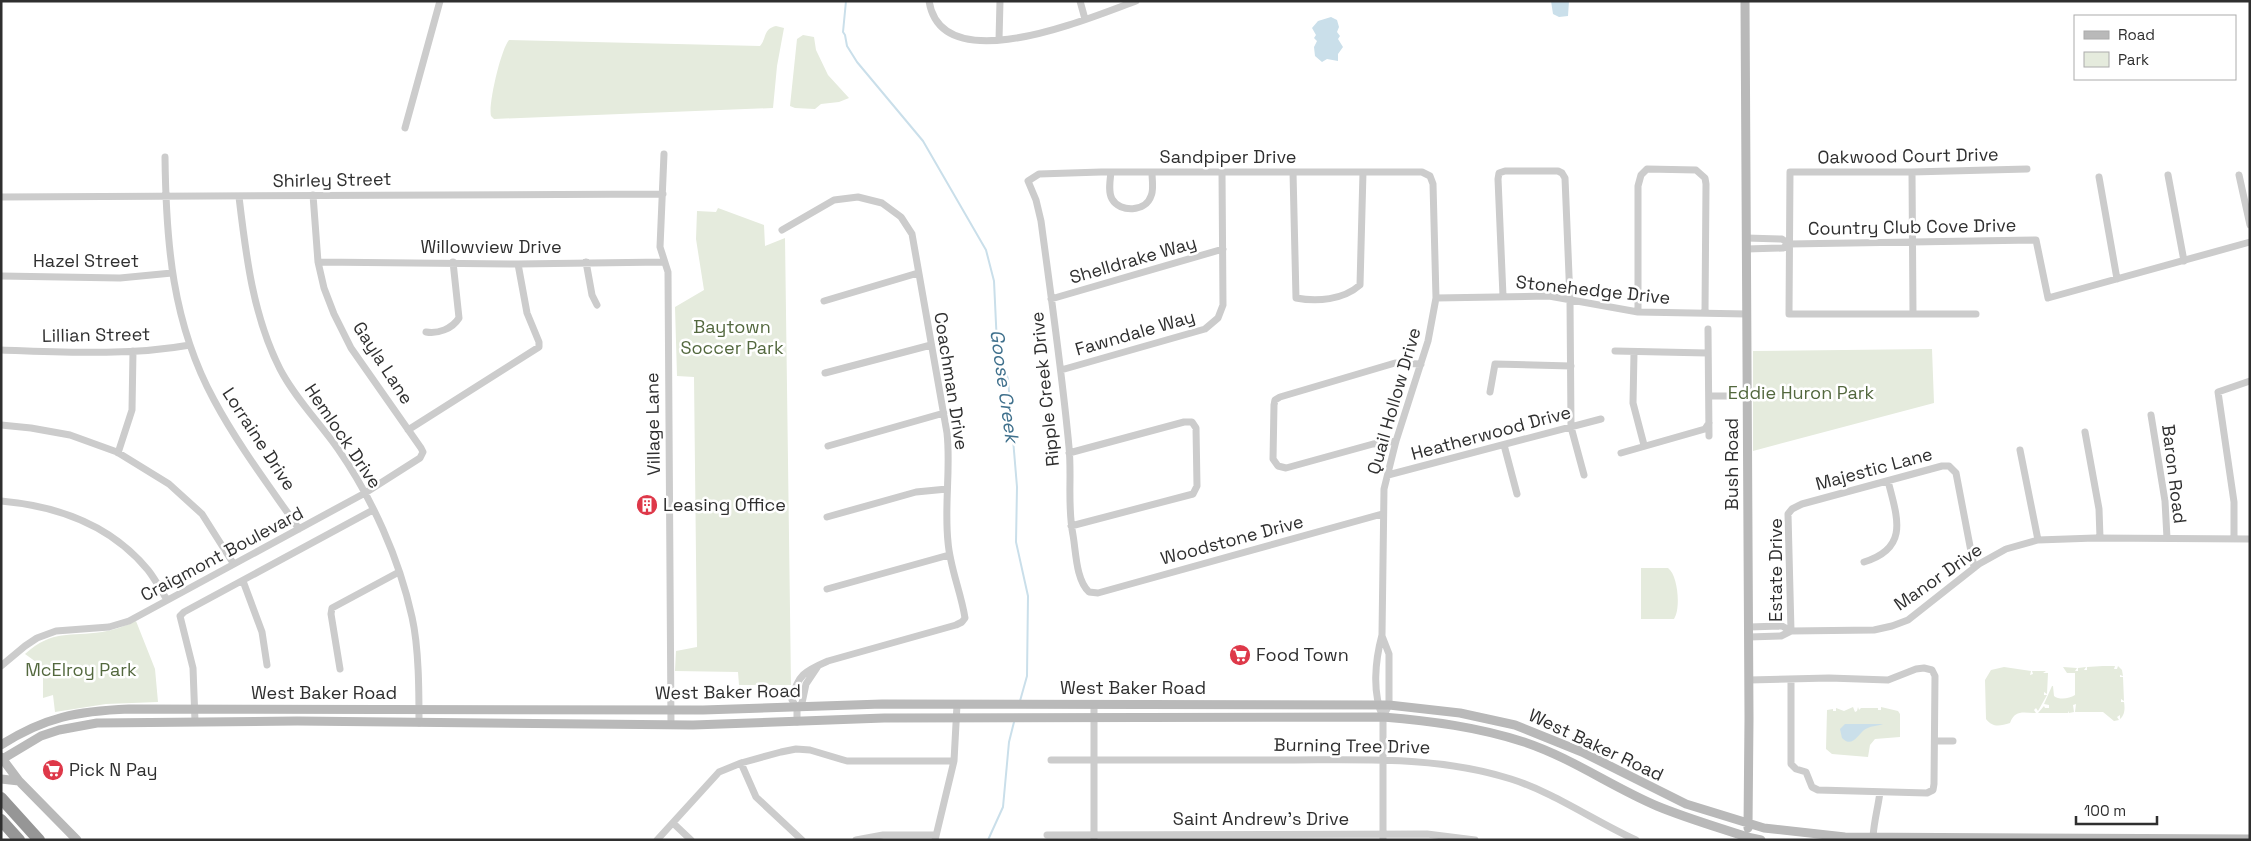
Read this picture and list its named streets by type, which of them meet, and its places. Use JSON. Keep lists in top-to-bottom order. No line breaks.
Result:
{"streets":{"main road":["Bush Road","West Baker Road"],"street":["Oakwood Court Drive","Sandpiper Drive","Shirley Street","Country Club Cove Drive","Willowview Drive","Shelldrake Way","Hazel Street","Stonehedge Drive","Fawndale Way","Lillian Street","Gayla Lane","Coachman Drive","Ripple Creek Drive","Quail Hollow Drive","Village Lane","Heatherwood Drive","Hemlock Drive","Lorraine Drive","Majestic Lane","Baron Road","Woodstone Drive","Craigmont Boulevard","Estate Drive","Manor Drive","Burning Tree Drive","Saint Andrew's Drive"]},"crossings":[["Oakwood Court Drive","Country Club Cove Drive"],["Sandpiper Drive","Fawndale Way"],["Sandpiper Drive","Ripple Creek Drive"],["Sandpiper Drive","Quail Hollow Drive"],["Shirley Street","Gayla Lane"],["Shirley Street","Village Lane"],["Shirley Street","Hemlock Drive"],["Shirley Street","Lorraine Drive"],["Country Club Cove Drive","Bush Road"],["Willowview Drive","Gayla Lane"],["Willowview Drive","Village Lane"],["Shelldrake Way","Fawndale Way"],["Shelldrake Way","Ripple Creek Drive"],["Hazel Street","Lorraine Drive"],["Stonehedge Drive","Quail Hollow Drive"],["Stonehedge Drive","Bush Road"],["Fawndale Way","Ripple Creek Drive"],["Lillian Street","Lorraine Drive"],["Gayla Lane","Craigmont Boulevard"],["Coachman Drive","West Baker Road"],["Ripple Creek Drive","Woodstone Drive"],["Quail Hollow Drive","Heatherwood Drive"],["Quail Hollow Drive","Woodstone Drive"],["Quail Hollow Drive","West Baker Road"],["Village Lane","West Baker Road"],["Hemlock Drive","Craigmont Boulevard"],["Hemlock Drive","West Baker Road"],["Lorraine Drive","Craigmont Boulevard"],["Bush Road","Manor Drive"],["Bush Road","West Baker Road"],["Majestic Lane","Estate Drive"],["Majestic Lane","Manor Drive"],["Baron Road","Manor Drive"],["Estate Drive","Manor Drive"]],"water":["Goose Creek"],"parks":["Baytown Soccer Park","Eddie Huron Park","McElroy Park"],"places":{"building":["Leasing Office"],"supermarket":["Food Town","Pick N Pay"]},"legend":["Road","Park"],"scale_bar":"100 m"}
